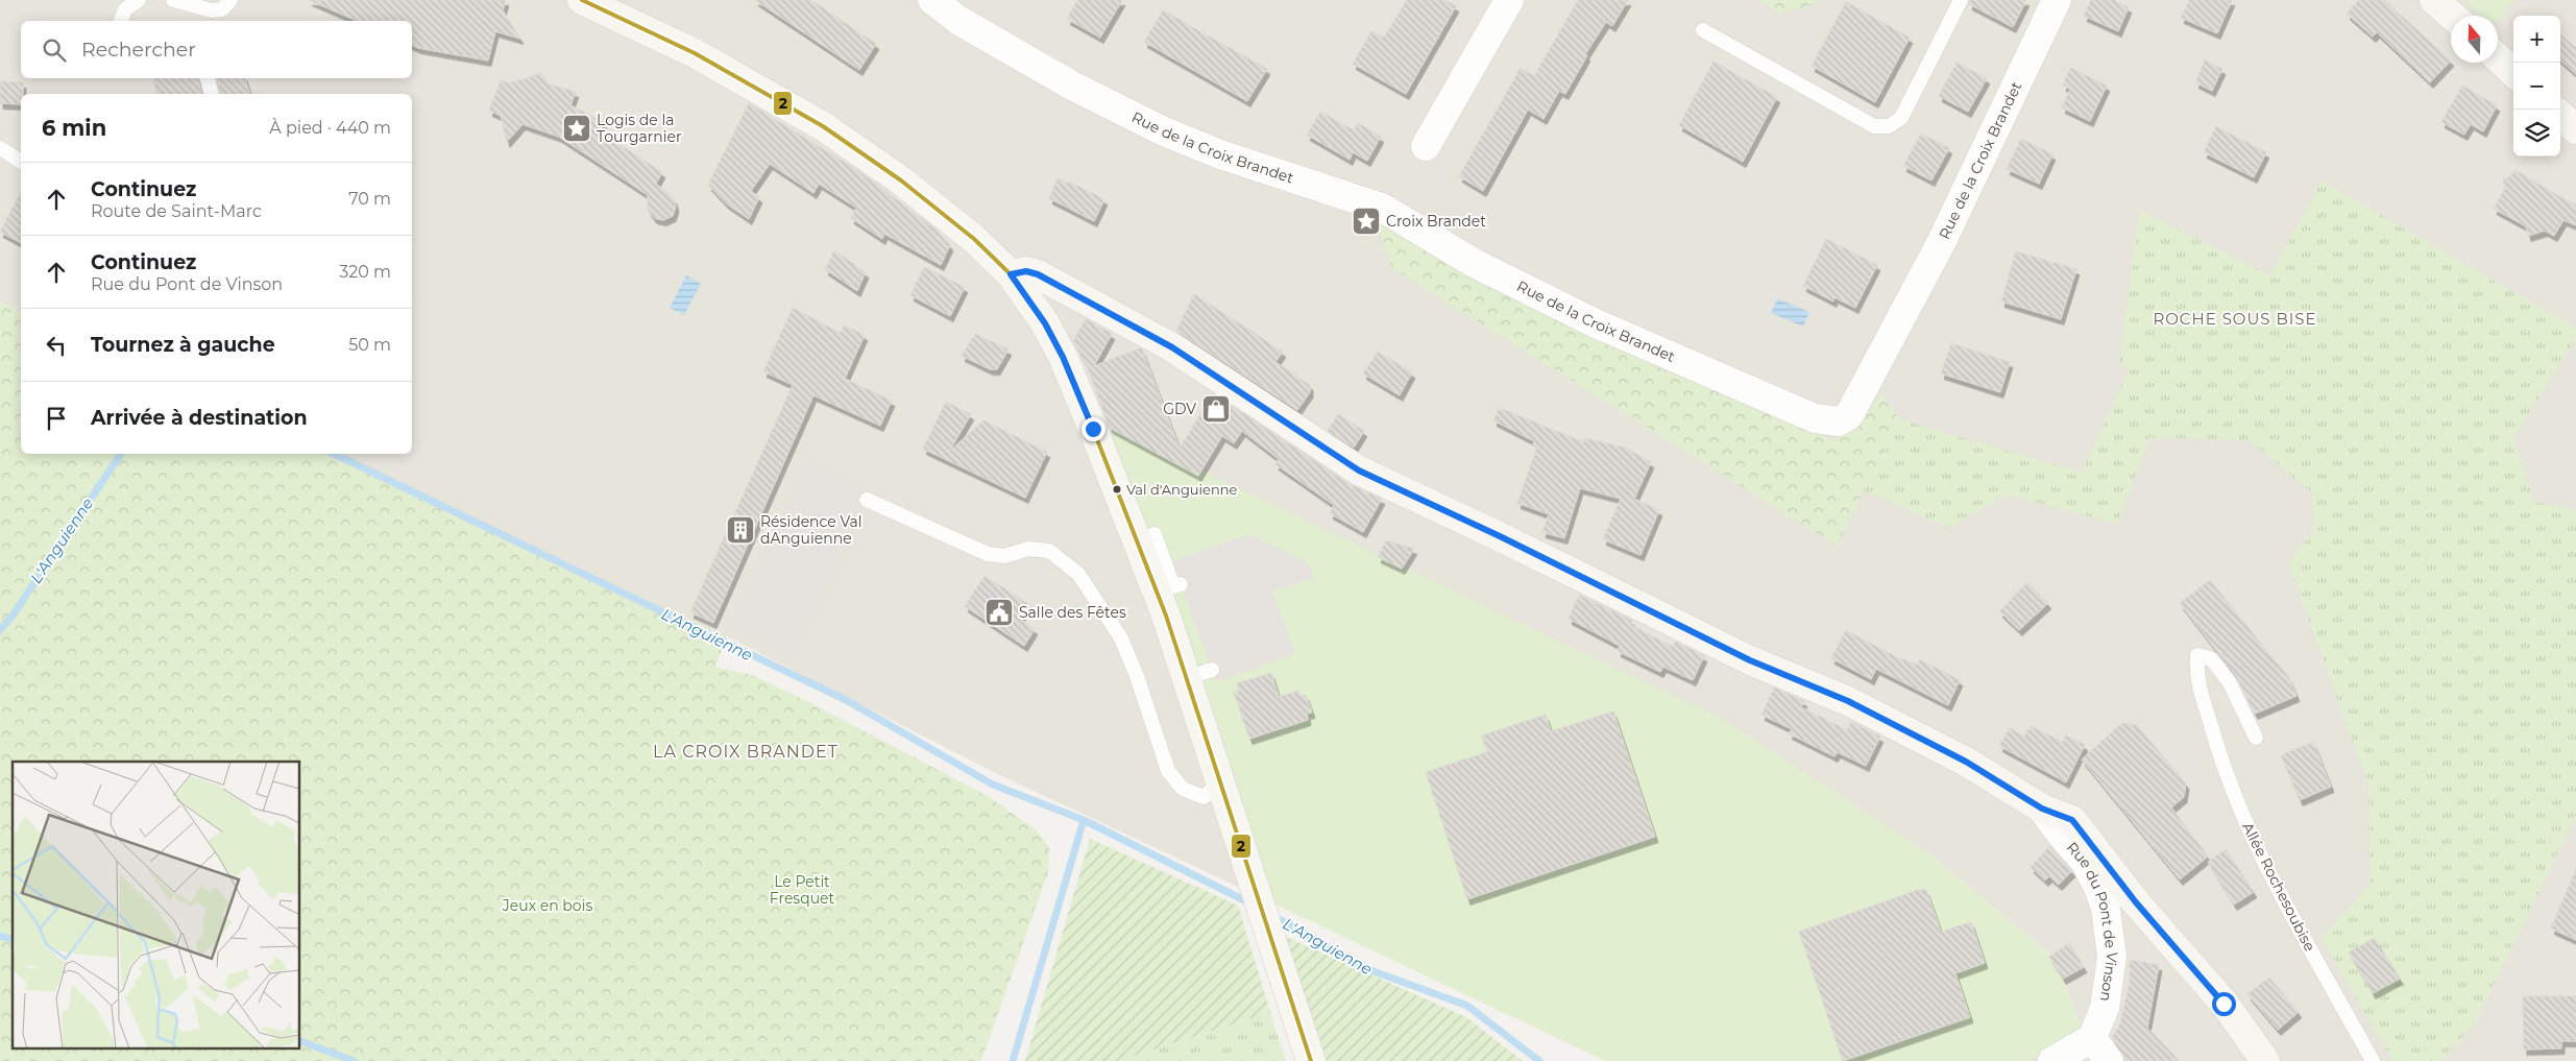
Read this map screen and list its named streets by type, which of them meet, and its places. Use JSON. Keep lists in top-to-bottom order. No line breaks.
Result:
{"streets":{"street":["Rue de la Croix Brandet","Rue du Pont de Vinson"],"lane":["Allée Rochesoubise"]},"districts":["ROCHE SOUS BISE","LA CROIX BRANDET"],"water":["L'Anguienne"],"parks":["Le Petit Fresquet","Jeux en bois"],"places":{"place":["Logis de la Tourgarnier","Croix Brandet"],"shop":["GDV"],"other":["Val d'Anguienne"],"building":["Résidence Val dAnguienne"],"public building":["Salle des Fêtes"]},"lines":["transit line 2"],"north":"top","page":{"map_buttons":["+","−"],"search":"Rechercher","heading":["6 min","À pied · 440 m"],"list":[["Continuez","Route de Saint-Marc","70 m"],["Continuez","Rue du Pont de Vinson","320 m"],["Tournez à gauche","50 m"],"Arrivée à destination"]}}
